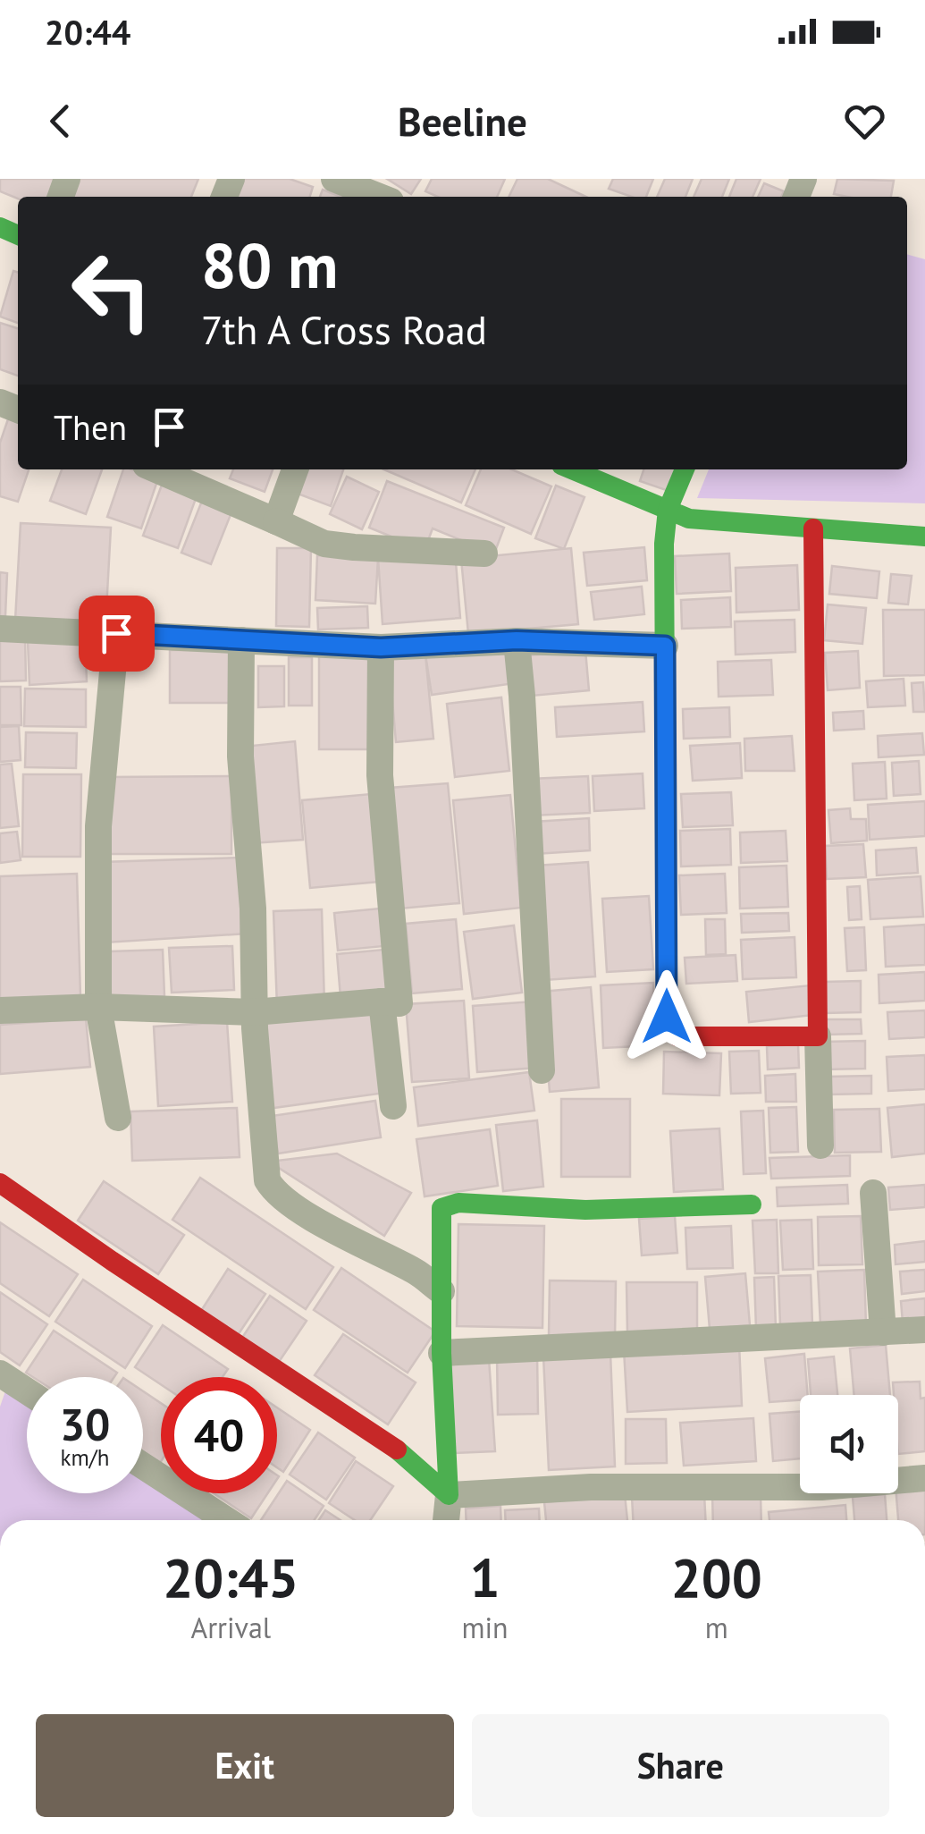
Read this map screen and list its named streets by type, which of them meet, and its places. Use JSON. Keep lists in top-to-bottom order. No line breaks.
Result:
{"page":{"status":"20:44","header":"Beeline","turn":["80 m","7th A Cross Road"],"then":"Then","speed":"30 km/h","limit":"40","eta":["20:45","Arrival","1","min","200","m"],"buttons":["Exit","Share"]}}
